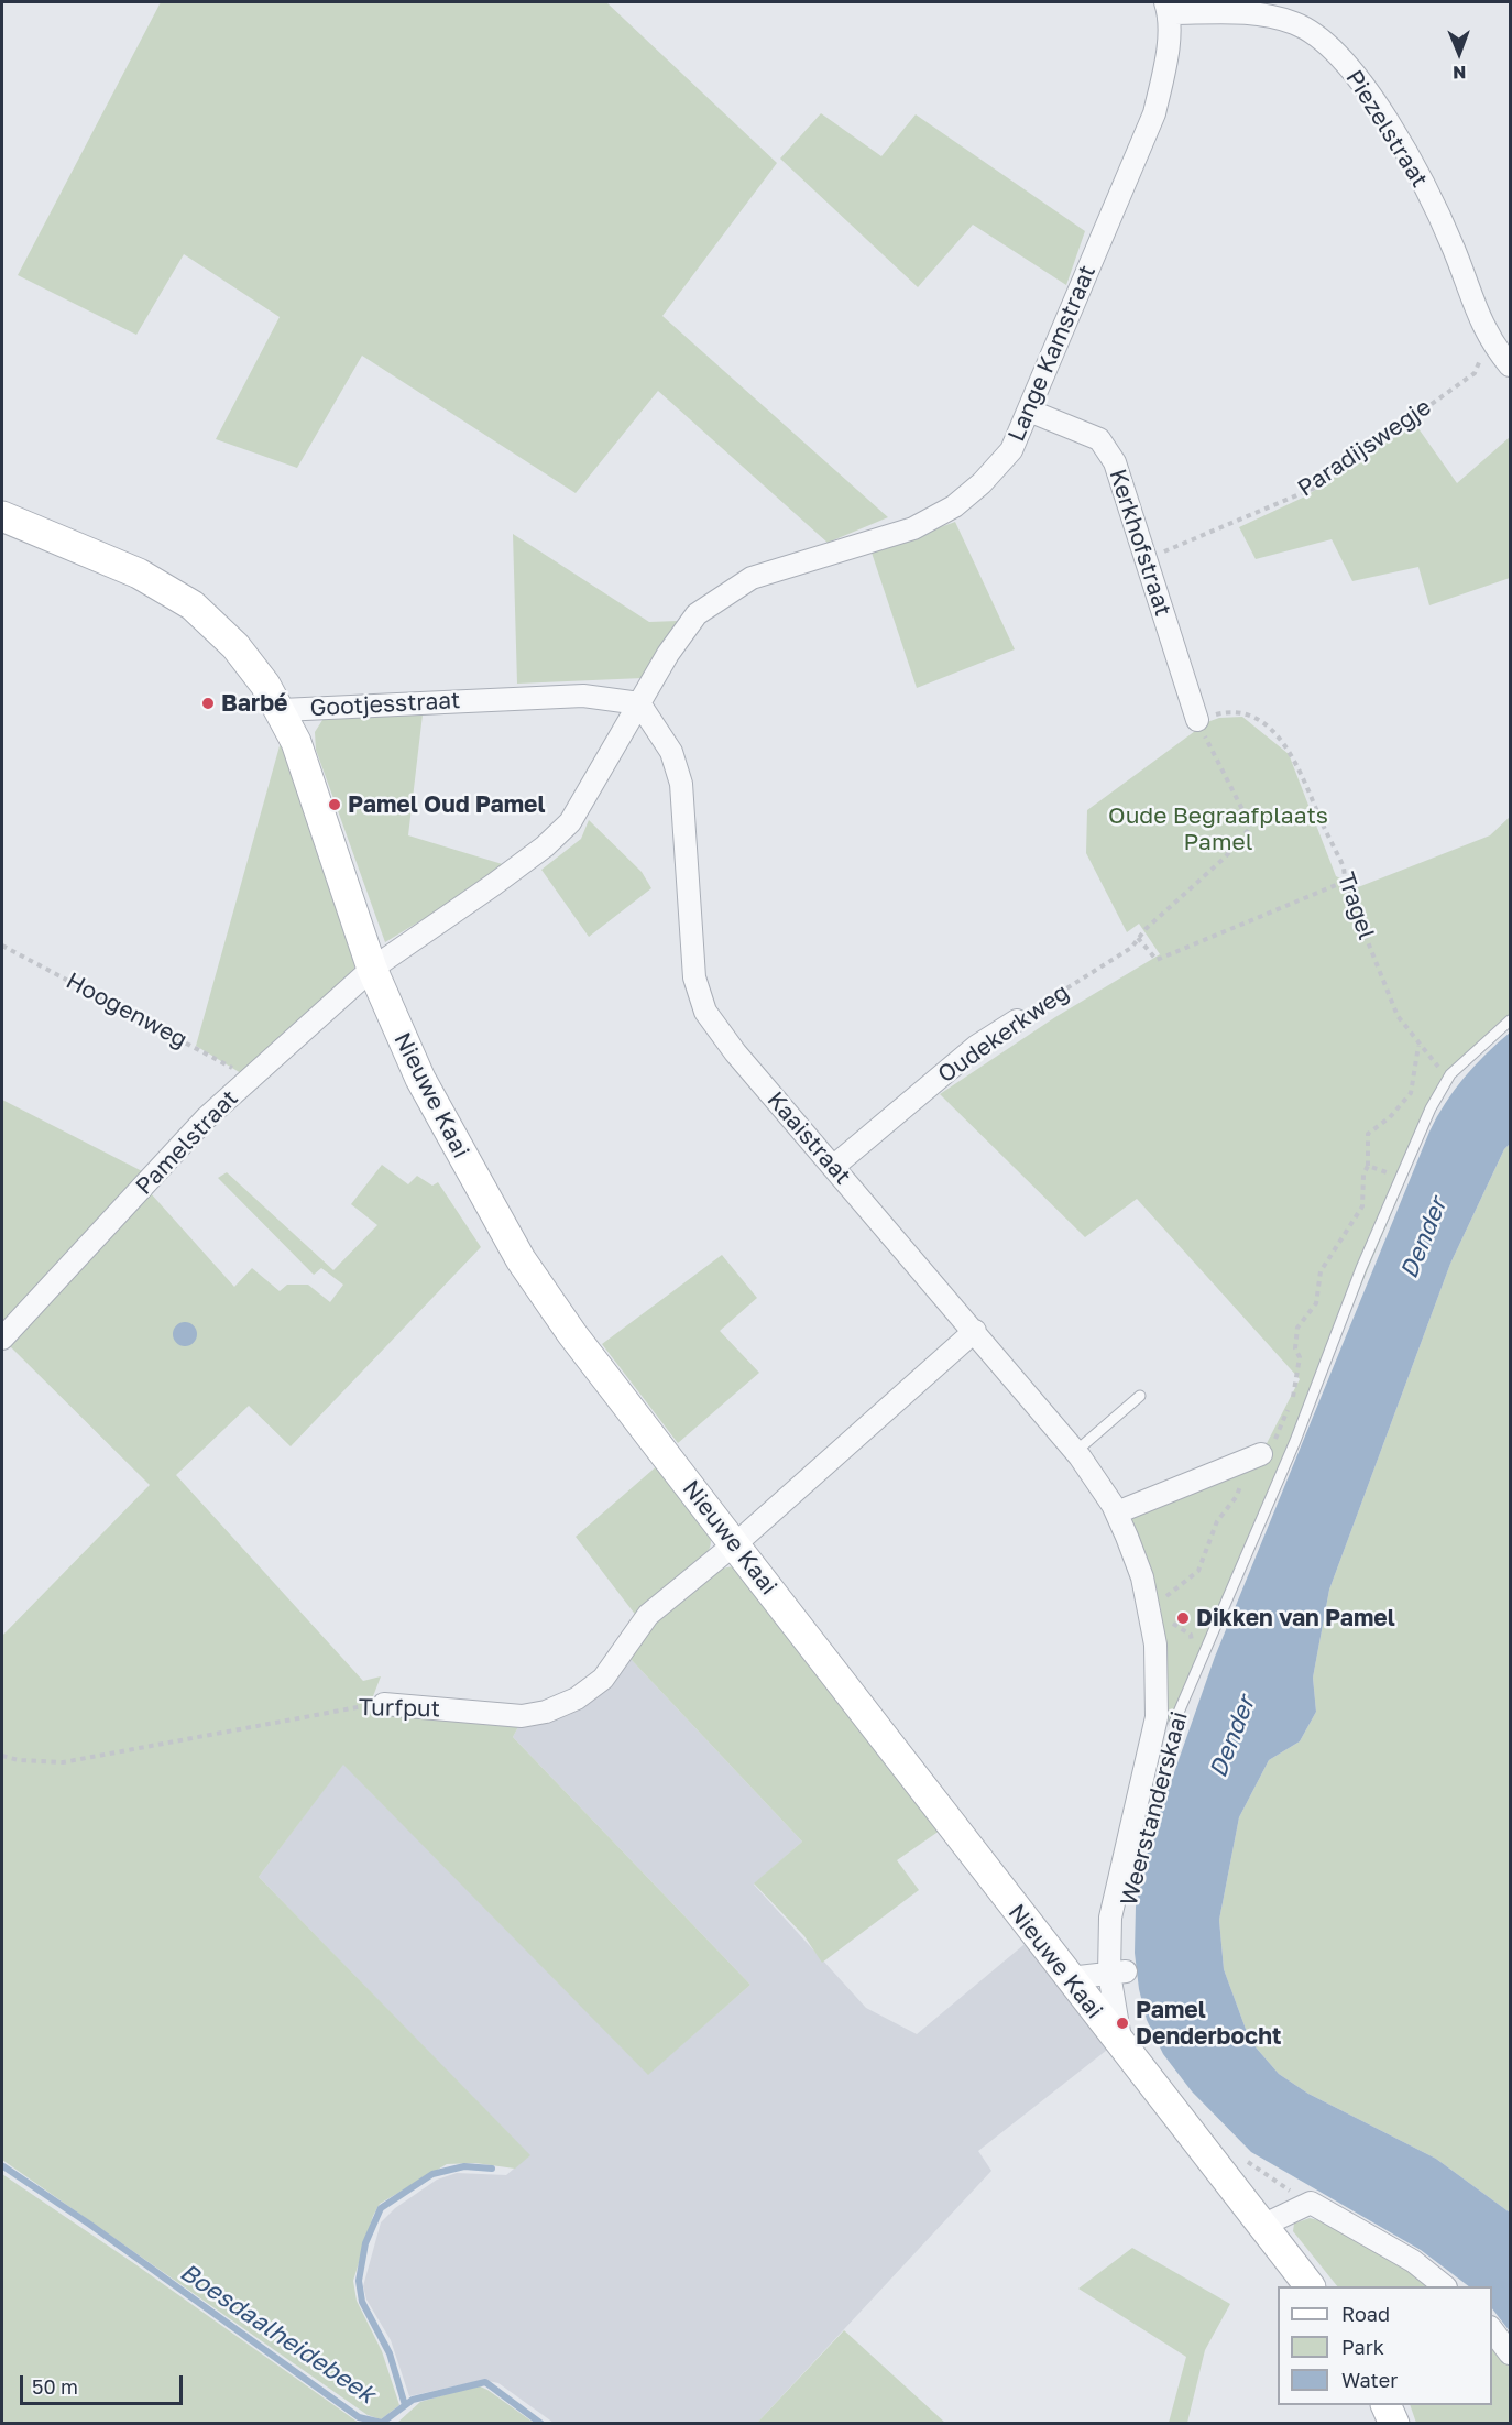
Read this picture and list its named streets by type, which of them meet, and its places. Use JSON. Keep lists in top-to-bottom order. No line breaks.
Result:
{"streets":{"main road":["Gootjesstraat","Nieuwe Kaai"],"street":["Piezelstraat","Lange Kamstraat","Kerkhofstraat","Oudekerkweg","Kaaistraat","Pamelstraat","Turfput"],"lane":["Weerstanderskaai"],"path":["Paradijswegje","Tragel","Hoogenweg"]},"crossings":[["Piezelstraat","Lange Kamstraat"],["Piezelstraat","Paradijswegje"],["Lange Kamstraat","Kerkhofstraat"],["Lange Kamstraat","Gootjesstraat"],["Lange Kamstraat","Nieuwe Kaai"],["Lange Kamstraat","Kaaistraat"],["Lange Kamstraat","Pamelstraat"],["Paradijswegje","Kerkhofstraat"],["Kerkhofstraat","Tragel"],["Kerkhofstraat","Oudekerkweg"],["Gootjesstraat","Nieuwe Kaai"],["Gootjesstraat","Kaaistraat"],["Tragel","Oudekerkweg"],["Tragel","Weerstanderskaai"],["Hoogenweg","Pamelstraat"],["Oudekerkweg","Kaaistraat"],["Nieuwe Kaai","Kaaistraat"],["Nieuwe Kaai","Pamelstraat"],["Nieuwe Kaai","Turfput"],["Kaaistraat","Turfput"]],"water":["Dender","Boesdaalheidebeek"],"parks":["Oude Begraafplaats Pamel"],"places":["Barbé","Pamel Oud Pamel","Dikken van Pamel","Pamel Denderbocht"],"legend":["Road","Park","Water"],"scale_bar":"50 m","north":"bottom"}
